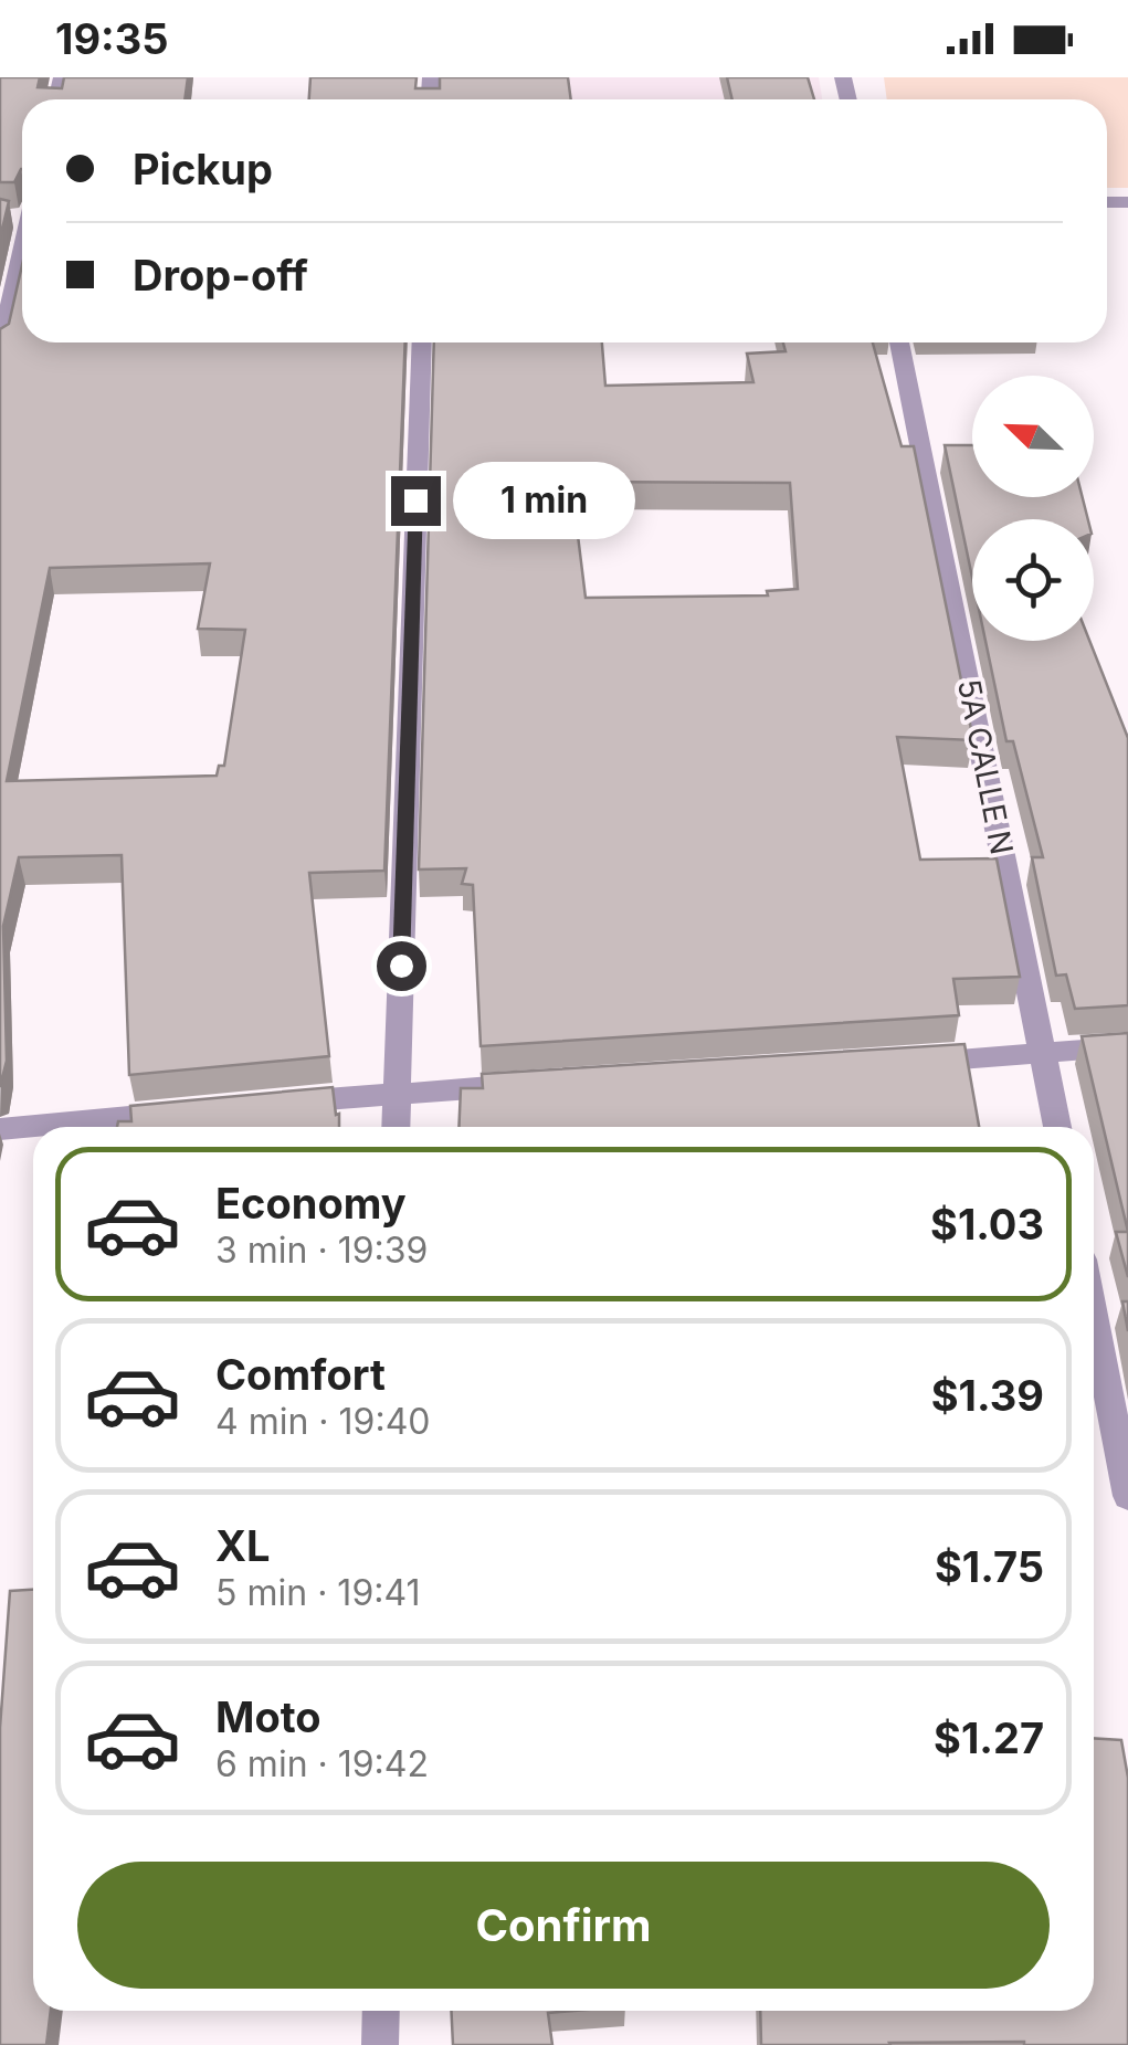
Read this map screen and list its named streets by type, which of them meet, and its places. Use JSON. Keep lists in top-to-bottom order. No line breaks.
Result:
{"streets":{"street":["5A CALLE N"]},"north":"top left","page":{"status":"19:35","banner":["Pickup","Drop-off"],"bubble":"1 min","list":[{"name":"Economy","note":"3 min · 19:39","value":"$1.03"},{"name":"Comfort","note":"4 min · 19:40","value":"$1.39"},{"name":"XL","note":"5 min · 19:41","value":"$1.75"},{"name":"Moto","note":"6 min · 19:42","value":"$1.27"}],"buttons":"Confirm"}}
